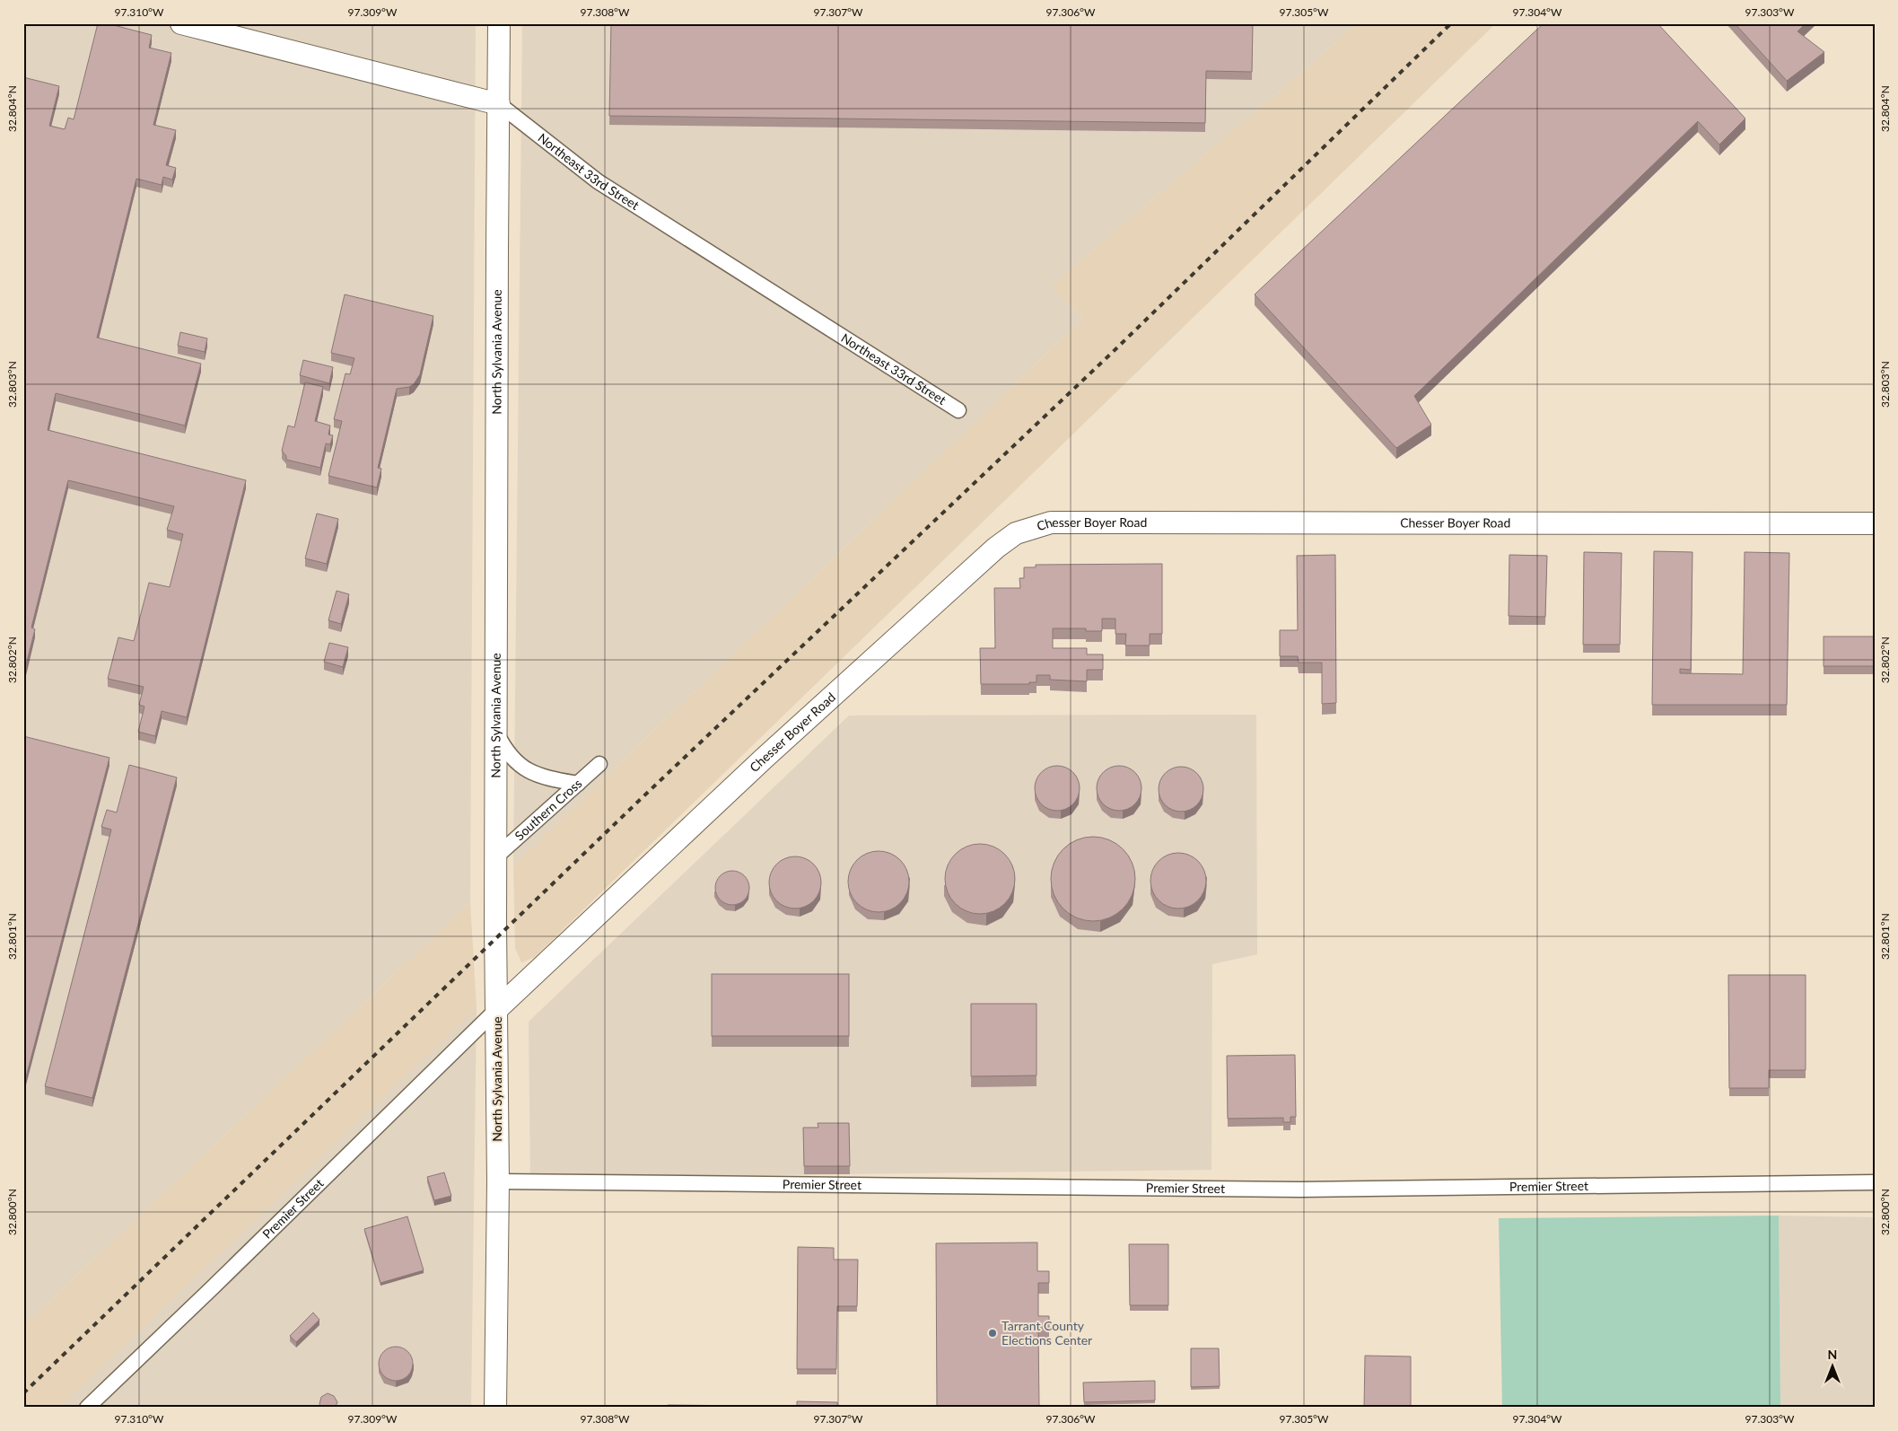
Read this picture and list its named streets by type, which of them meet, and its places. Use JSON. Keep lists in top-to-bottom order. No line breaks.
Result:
{"streets":{"street":["Northeast 33rd Street","North Sylvania Avenue","Chesser Boyer Road","Southern Cross","Premier Street"]},"crossings":[["Northeast 33rd Street","North Sylvania Avenue"],["North Sylvania Avenue","Chesser Boyer Road"],["North Sylvania Avenue","Southern Cross"],["North Sylvania Avenue","Premier Street"],["Chesser Boyer Road","Premier Street"]],"places":["Tarrant County Elections Center"],"north":"top","coordinates":["97.310°W","97.309°W","97.308°W","97.307°W","97.306°W","97.305°W","97.304°W","97.303°W","32.804°N","32.803°N","32.802°N","32.801°N","32.800°N"]}
